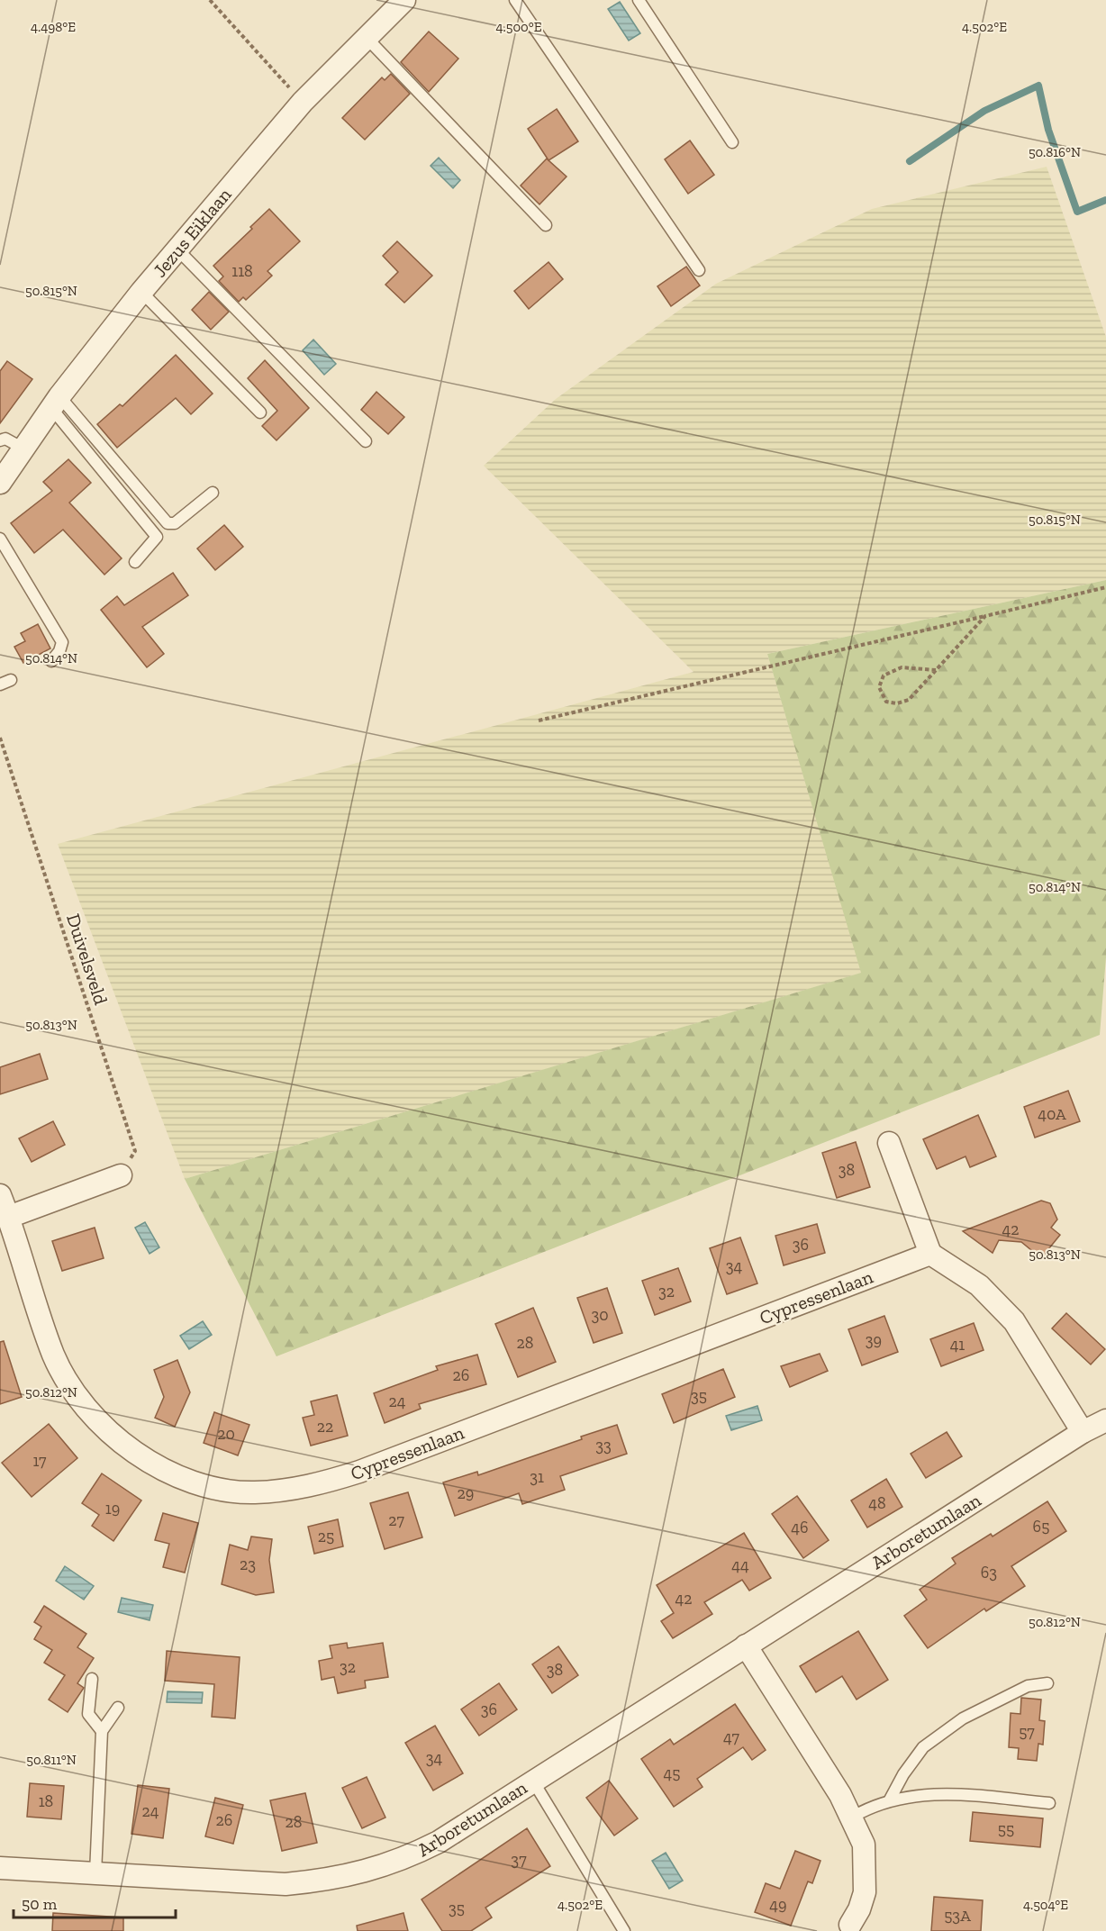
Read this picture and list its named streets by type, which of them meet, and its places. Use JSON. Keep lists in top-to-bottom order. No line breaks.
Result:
{"streets":{"street":["Jezus Eiklaan","Cypressenlaan","Arboretumlaan"],"path":["Duivelsveld"]},"house_numbers":["118","40A","38","42","36","34","32","30","39","28","41","26","35","24","22","20","33","17","31","29","48","19","27","65","46","25","23","44","63","42","32","38","36","57","47","34","45","18","24","26","28","55","37","49","35","53A"],"scale_bar":"50 m","coordinates":["4.498°E","4.500°E","4.502°E","50.816°N","50.815°N","50.814°N","50.813°N","50.812°N","50.811°N","4.504°E"]}
